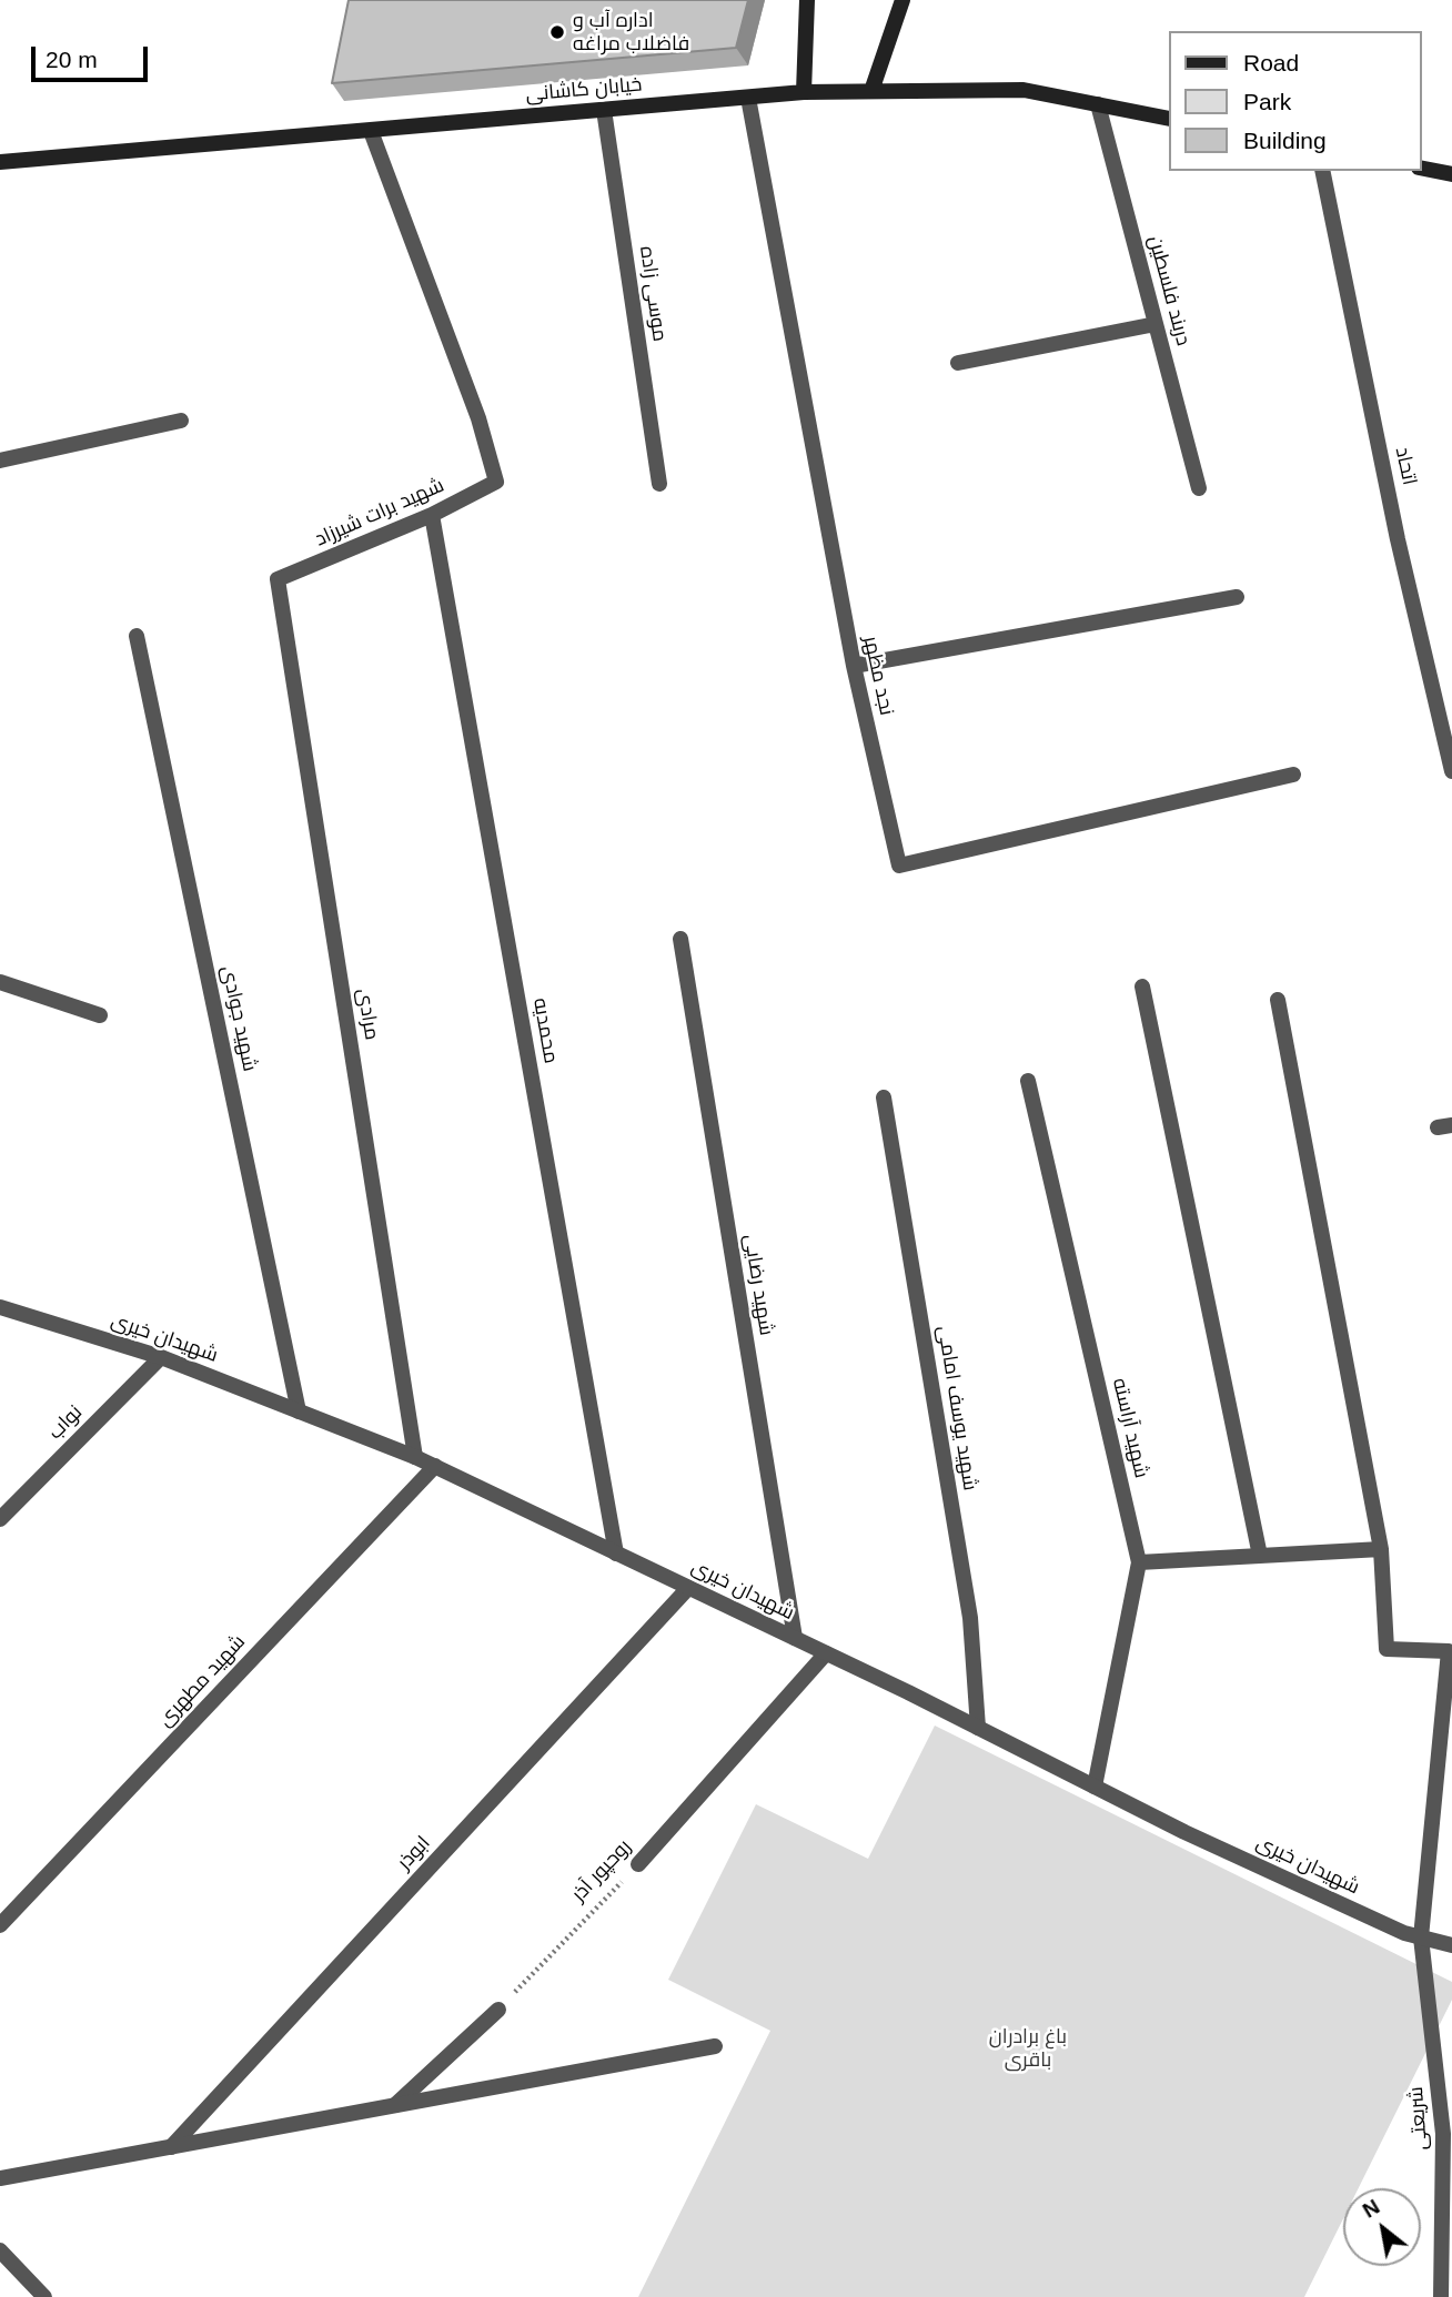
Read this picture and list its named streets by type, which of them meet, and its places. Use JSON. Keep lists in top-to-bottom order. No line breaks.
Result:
{"streets":{"street":["خیابان کاشانی","دربند فلسطین","موسی زاده","اتحاد","شهید برات شیرزاد","نجد مظهر","مرادی","شهید جوادی","محمدیه","شهید رضایی","شهیدان خیری","شهید یوسف امامی","نواب","شهید آراسته","شهید مطهری","ابوذر","روحپور آذر","شریعتی"]},"crossings":[["خیابان کاشانی","دربند فلسطین"],["خیابان کاشانی","موسی زاده"],["خیابان کاشانی","شهید برات شیرزاد"],["خیابان کاشانی","نجد مظهر"],["شهید برات شیرزاد","مرادی"],["شهید برات شیرزاد","محمدیه"],["مرادی","شهیدان خیری"],["شهید جوادی","شهیدان خیری"],["محمدیه","شهیدان خیری"],["شهید رضایی","شهیدان خیری"],["شهیدان خیری","شهید یوسف امامی"],["شهیدان خیری","نواب"],["شهیدان خیری","شهید آراسته"],["شهیدان خیری","شهید مطهری"],["شهیدان خیری","ابوذر"],["شهیدان خیری","روحپور آذر"],["شهیدان خیری","شریعتی"]],"parks":["باغ برادران باقری"],"places":["اداره آب و فاضلاب مراغه"],"legend":["Road","Park","Building"],"scale_bar":"20 m","north":"top left"}
